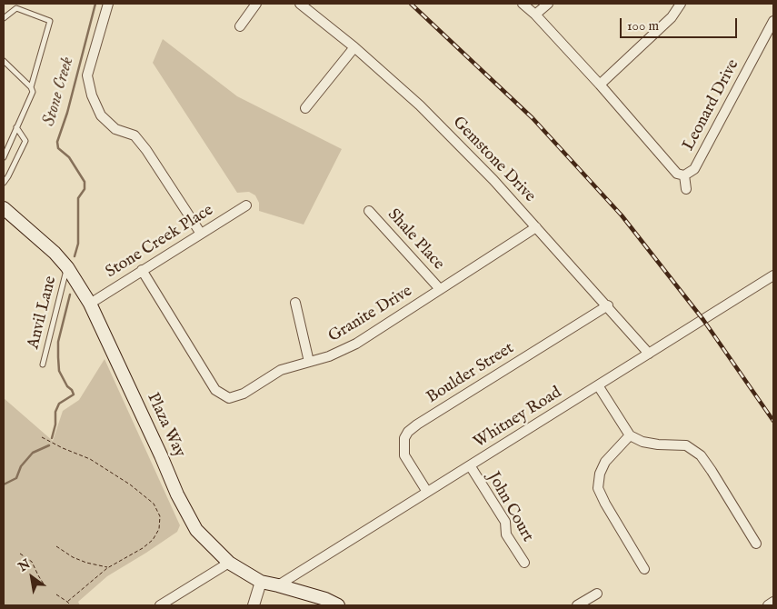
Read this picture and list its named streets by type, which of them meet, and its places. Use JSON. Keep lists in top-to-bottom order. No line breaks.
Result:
{"streets":{"main road":["Plaza Way"],"street":["Leonard Drive","Gemstone Drive","Shale Place","Stone Creek Place","Granite Drive","Boulder Street","Whitney Road","John Court"],"lane":["Anvil Lane"]},"crossings":[["Gemstone Drive","Granite Drive"],["Gemstone Drive","Boulder Street"],["Gemstone Drive","Whitney Road"],["Shale Place","Granite Drive"],["Stone Creek Place","Granite Drive"],["Stone Creek Place","Plaza Way"],["Anvil Lane","Plaza Way"],["Boulder Street","Whitney Road"],["Whitney Road","Plaza Way"],["Whitney Road","John Court"]],"water":["Stone Creek"],"scale_bar":"100 m","north":"top left"}
